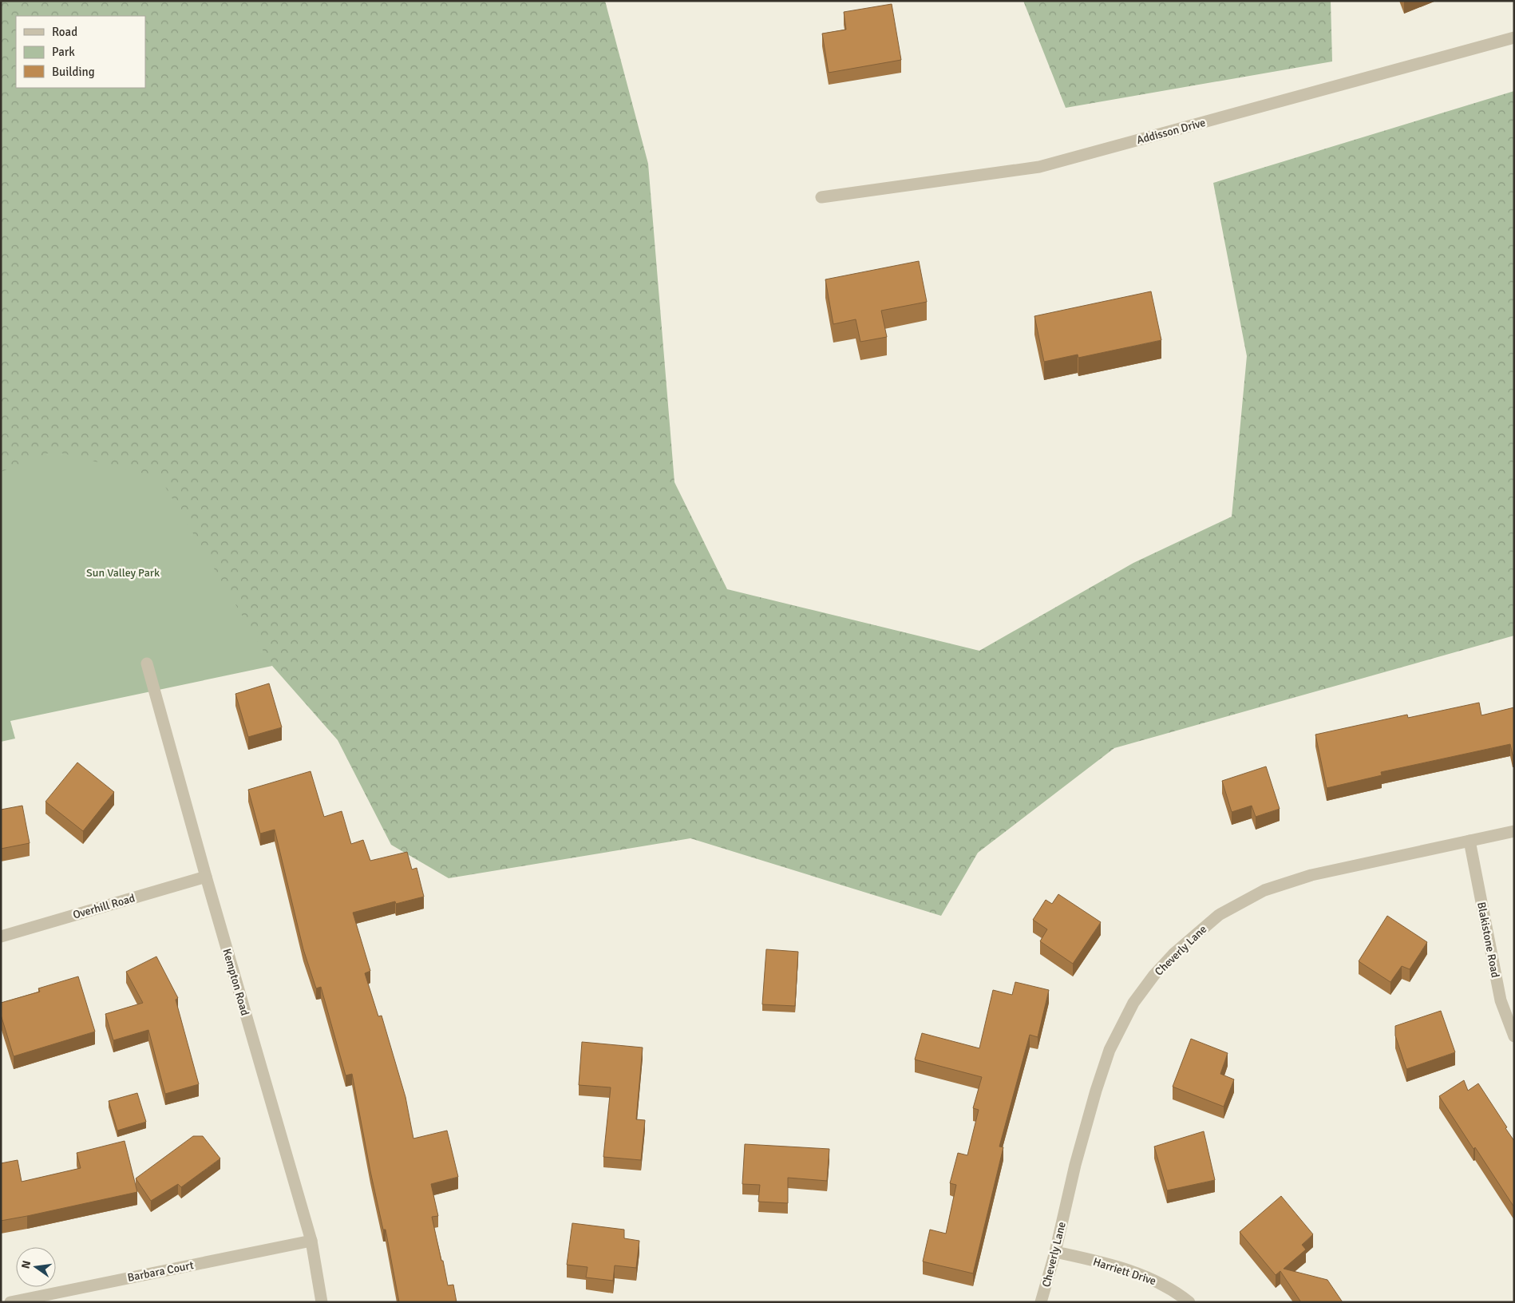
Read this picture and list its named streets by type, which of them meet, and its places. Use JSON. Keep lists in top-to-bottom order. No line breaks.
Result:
{"streets":{"street":["Addisson Drive","Overhill Road","Blakistone Road","Cheverly Lane","Kempton Road","Barbara Court","Harriett Drive"]},"crossings":[["Overhill Road","Kempton Road"],["Blakistone Road","Cheverly Lane"],["Cheverly Lane","Harriett Drive"],["Kempton Road","Barbara Court"]],"parks":["Sun Valley Park"],"legend":["Road","Park","Building"],"north":"left"}
